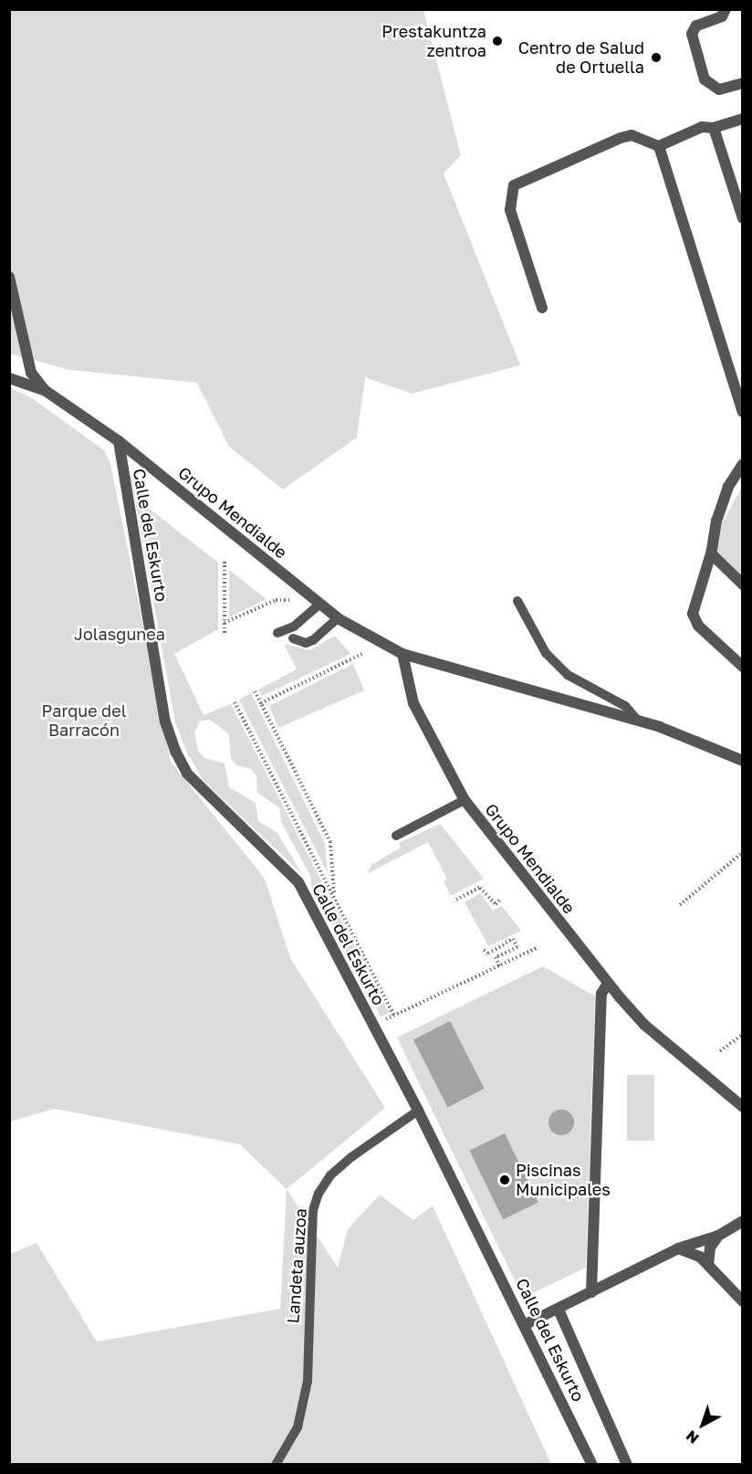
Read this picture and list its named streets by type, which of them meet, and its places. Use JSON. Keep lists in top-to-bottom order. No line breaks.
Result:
{"streets":{"street":["Grupo Mendialde","Calle del Eskurto"],"lane":["Landeta auzoa"]},"crossings":[["Grupo Mendialde","Calle del Eskurto"],["Calle del Eskurto","Landeta auzoa"]],"parks":["Jolasgunea","Parque del Barracón"],"places":["Prestakuntza zentroa","Centro de Salud de Ortuella","Piscinas Municipales"],"north":"bottom left"}
